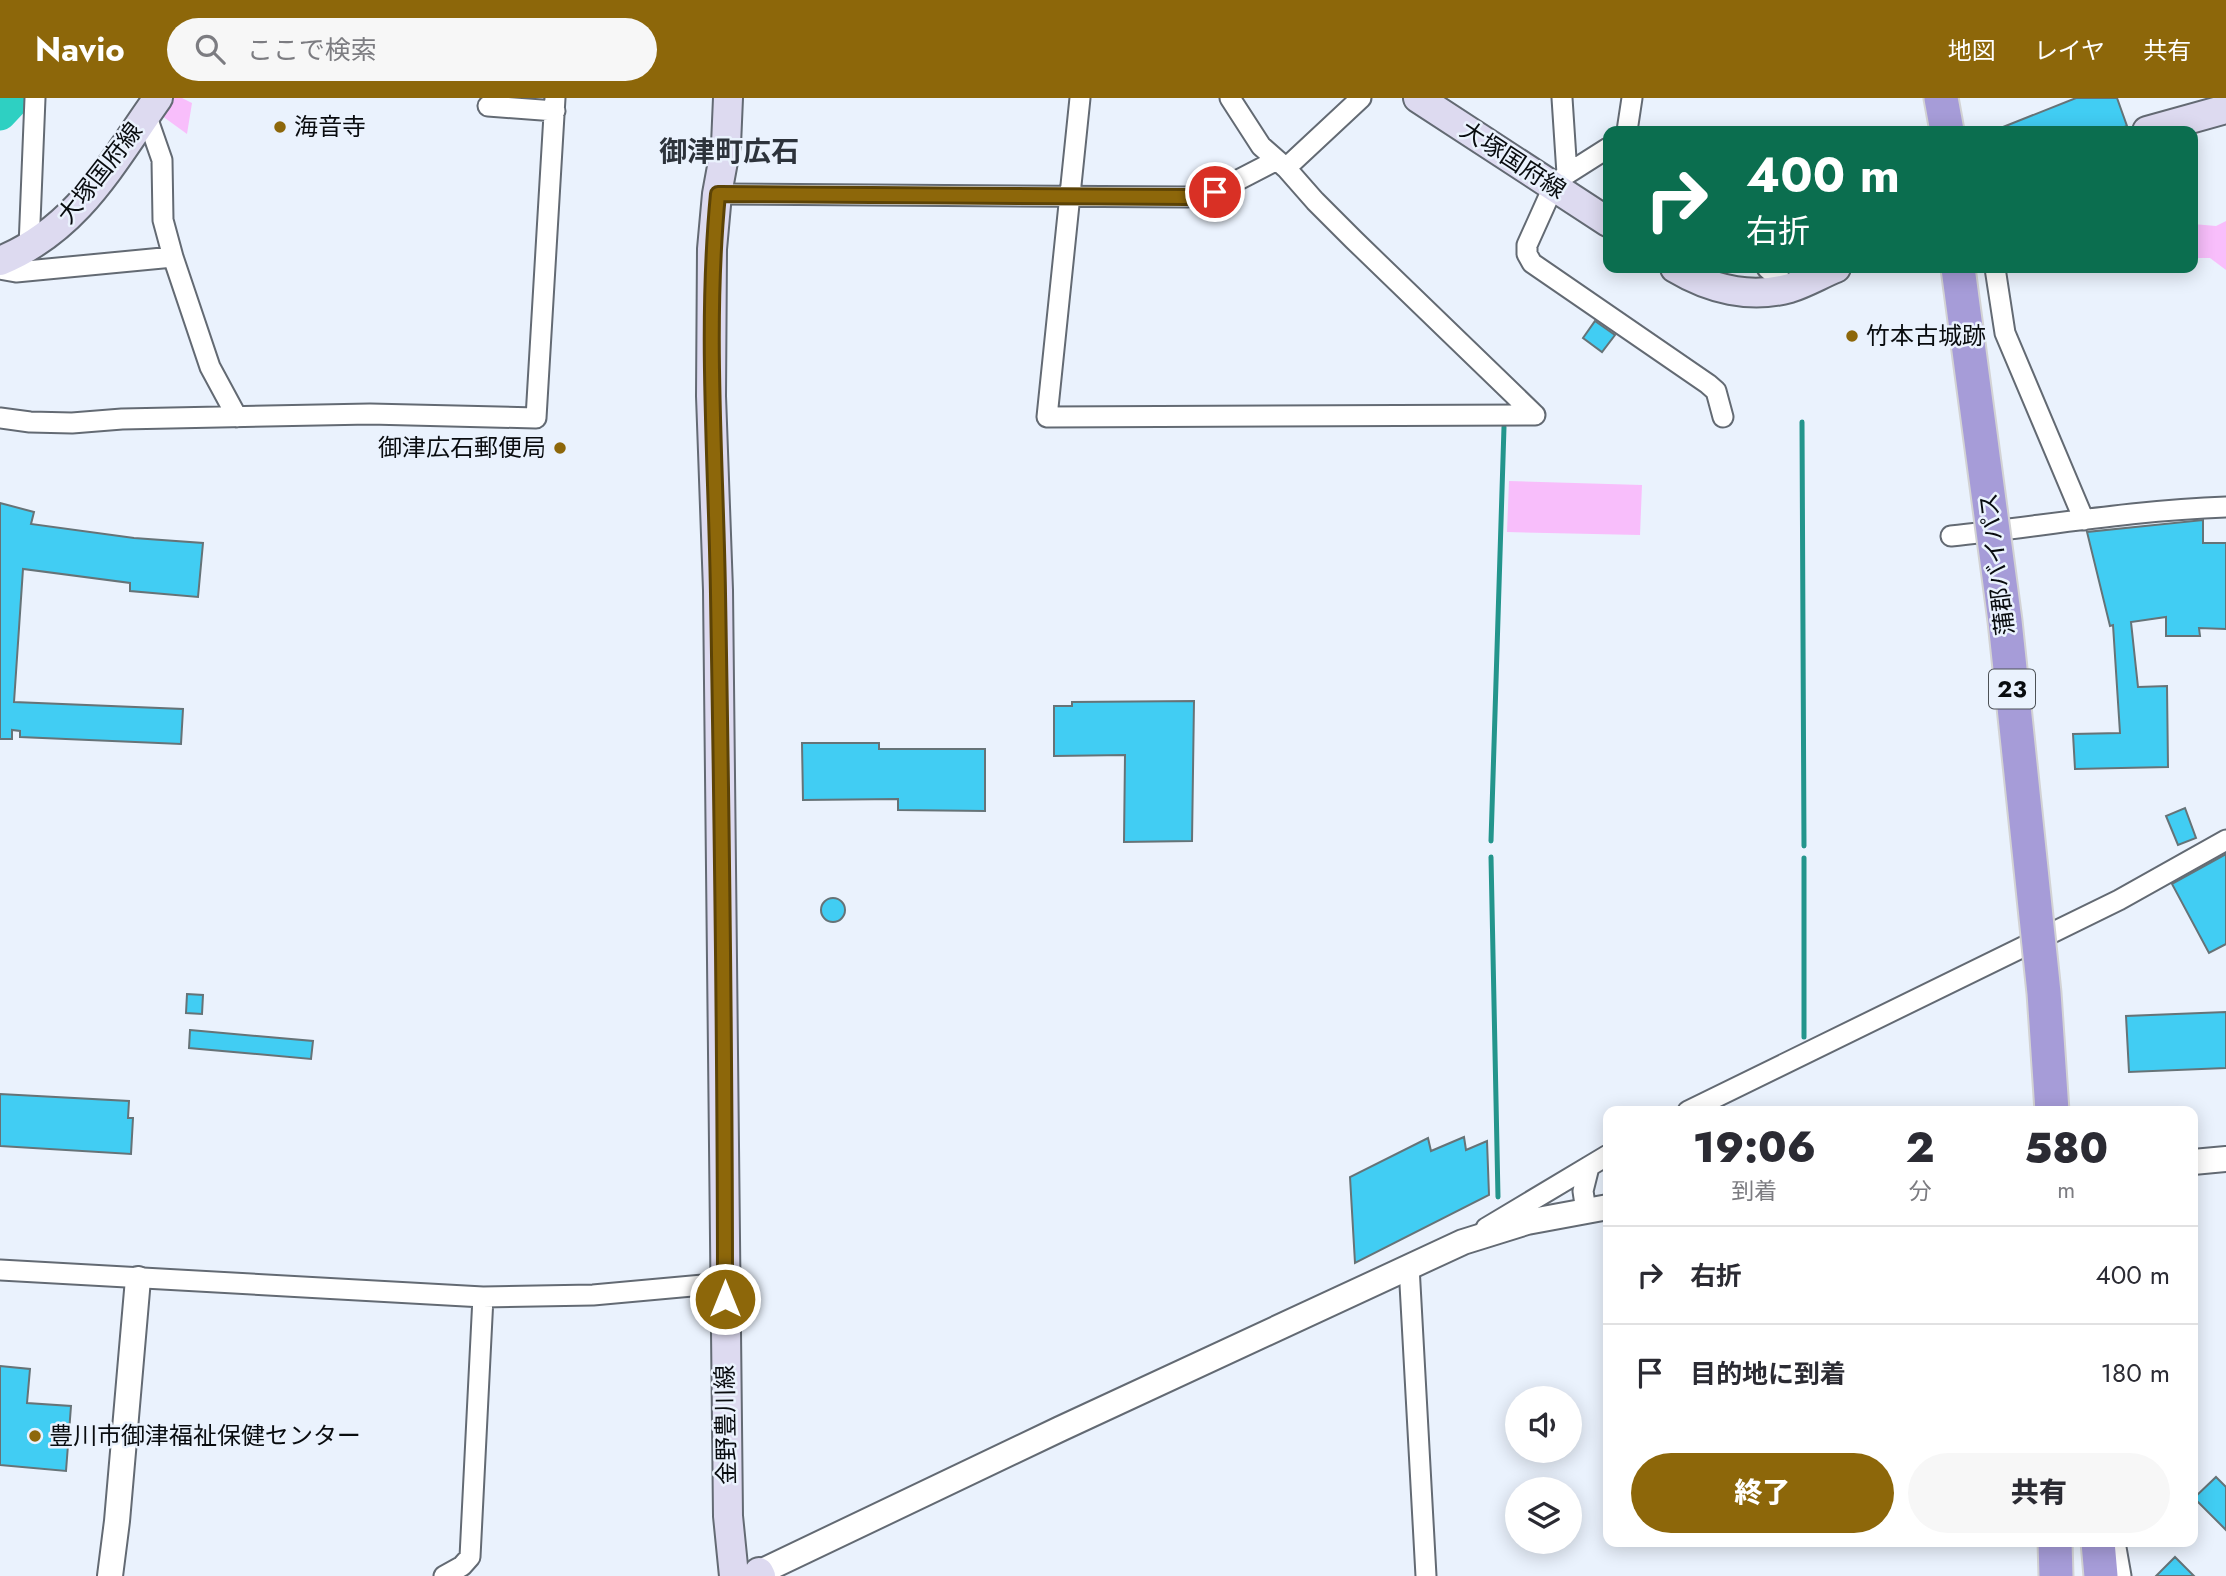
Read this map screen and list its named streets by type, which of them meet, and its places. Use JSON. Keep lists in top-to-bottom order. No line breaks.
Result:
{"streets":{"highway":["蒲郡バイパス","23"],"main road":["大塚国府線","金野豊川線"]},"districts":["御津町広石"],"places":["海音寺","竹本古城跡","御津広石郵便局","豊川市御津福祉保健センター"],"page":{"header":"Navio","search":"ここで検索","nav":["地図","レイヤ","共有"],"turn":["400 m","右折"],"eta":["19:06","到着","2","分","580","m"],"list":[{"name":"右折","value":"400 m"},{"name":"目的地に到着","value":"180 m"}],"buttons":["終了","共有"]}}
